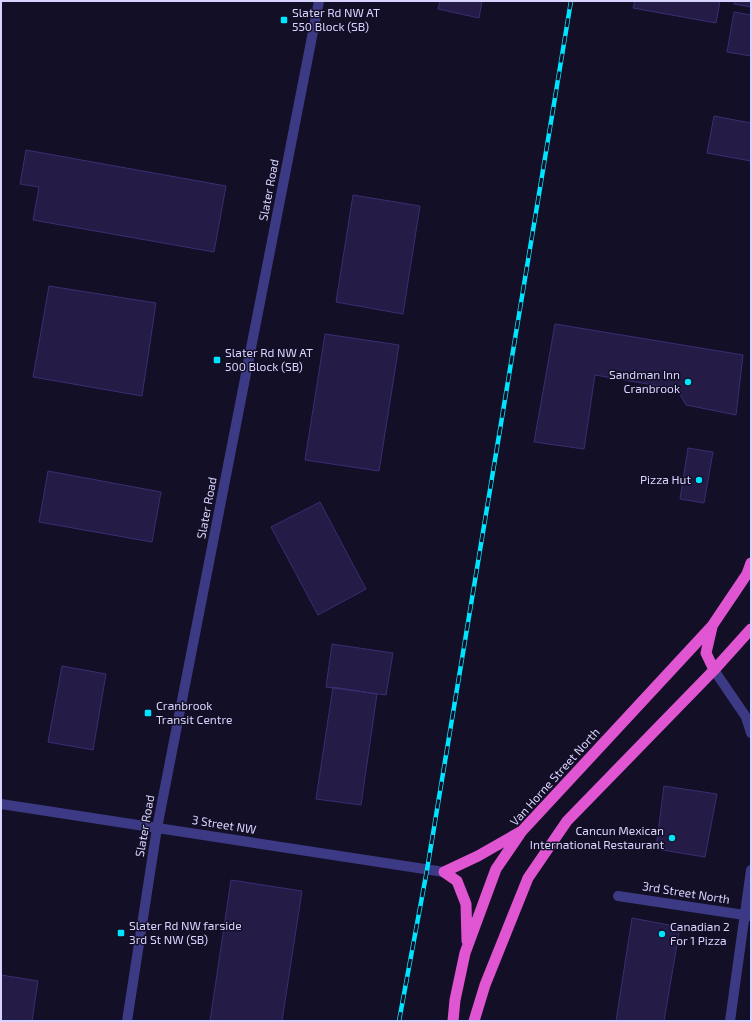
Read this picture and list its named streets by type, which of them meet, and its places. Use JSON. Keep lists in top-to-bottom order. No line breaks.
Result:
{"streets":{"highway":["Van Horne Street North"],"street":["Slater Road","3 Street NW","3rd Street North"]},"crossings":[["Slater Road","3 Street NW"]],"places":{"transit":["Slater Rd NW AT 550 Block (SB)","Slater Rd NW AT 500 Block (SB)","Cranbrook Transit Centre","Slater Rd NW farside 3rd St NW (SB)"],"other":["Sandman Inn Cranbrook","Pizza Hut","Cancun Mexican International Restaurant","Canadian 2 For 1 Pizza"]}}
